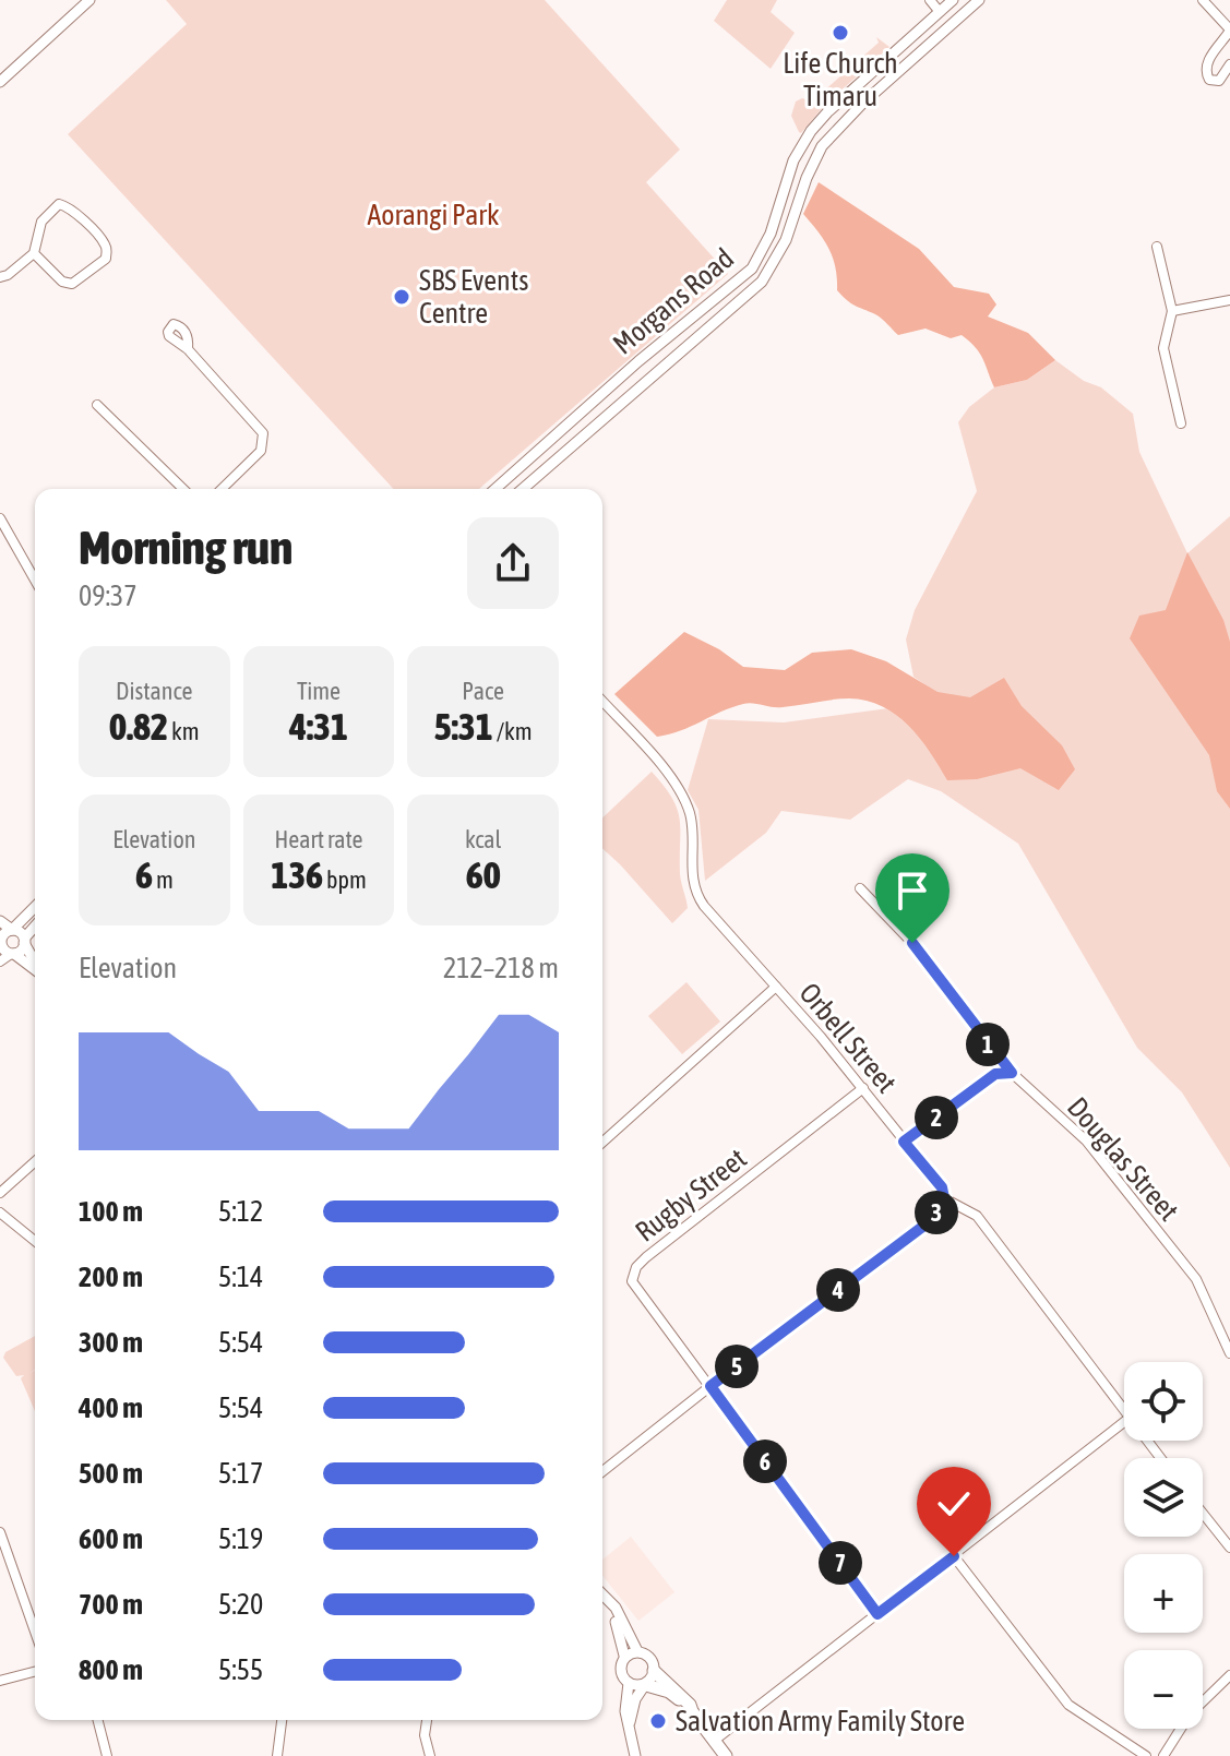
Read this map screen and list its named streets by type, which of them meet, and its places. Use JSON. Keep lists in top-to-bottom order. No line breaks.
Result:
{"streets":{"street":["Morgans Road","Orbell Street","Douglas Street","Rugby Street"]},"crossings":[["Orbell Street","Rugby Street"]],"parks":["Aorangi Park"],"places":["Life Church Timaru","SBS Events Centre","Salvation Army Family Store"],"page":{"heading":["Morning run","09:37"],"stats":[["Distance","0.82 km"],["Time","4:31"],["Pace","5:31 /km"],["Elevation","6 m"],["Heart rate","136 bpm"],["kcal","60"]],"chart":["Elevation","212–218 m"],"pins":["1","2","3","4","5","6","7"],"list":[{"name":"100 m","note":"5:12"},{"name":"200 m","note":"5:14"},{"name":"300 m","note":"5:54"},{"name":"400 m","note":"5:54"},{"name":"500 m","note":"5:17"},{"name":"600 m","note":"5:19"},{"name":"700 m","note":"5:20"},{"name":"800 m","note":"5:55"}],"map_buttons":["+","−"]}}
